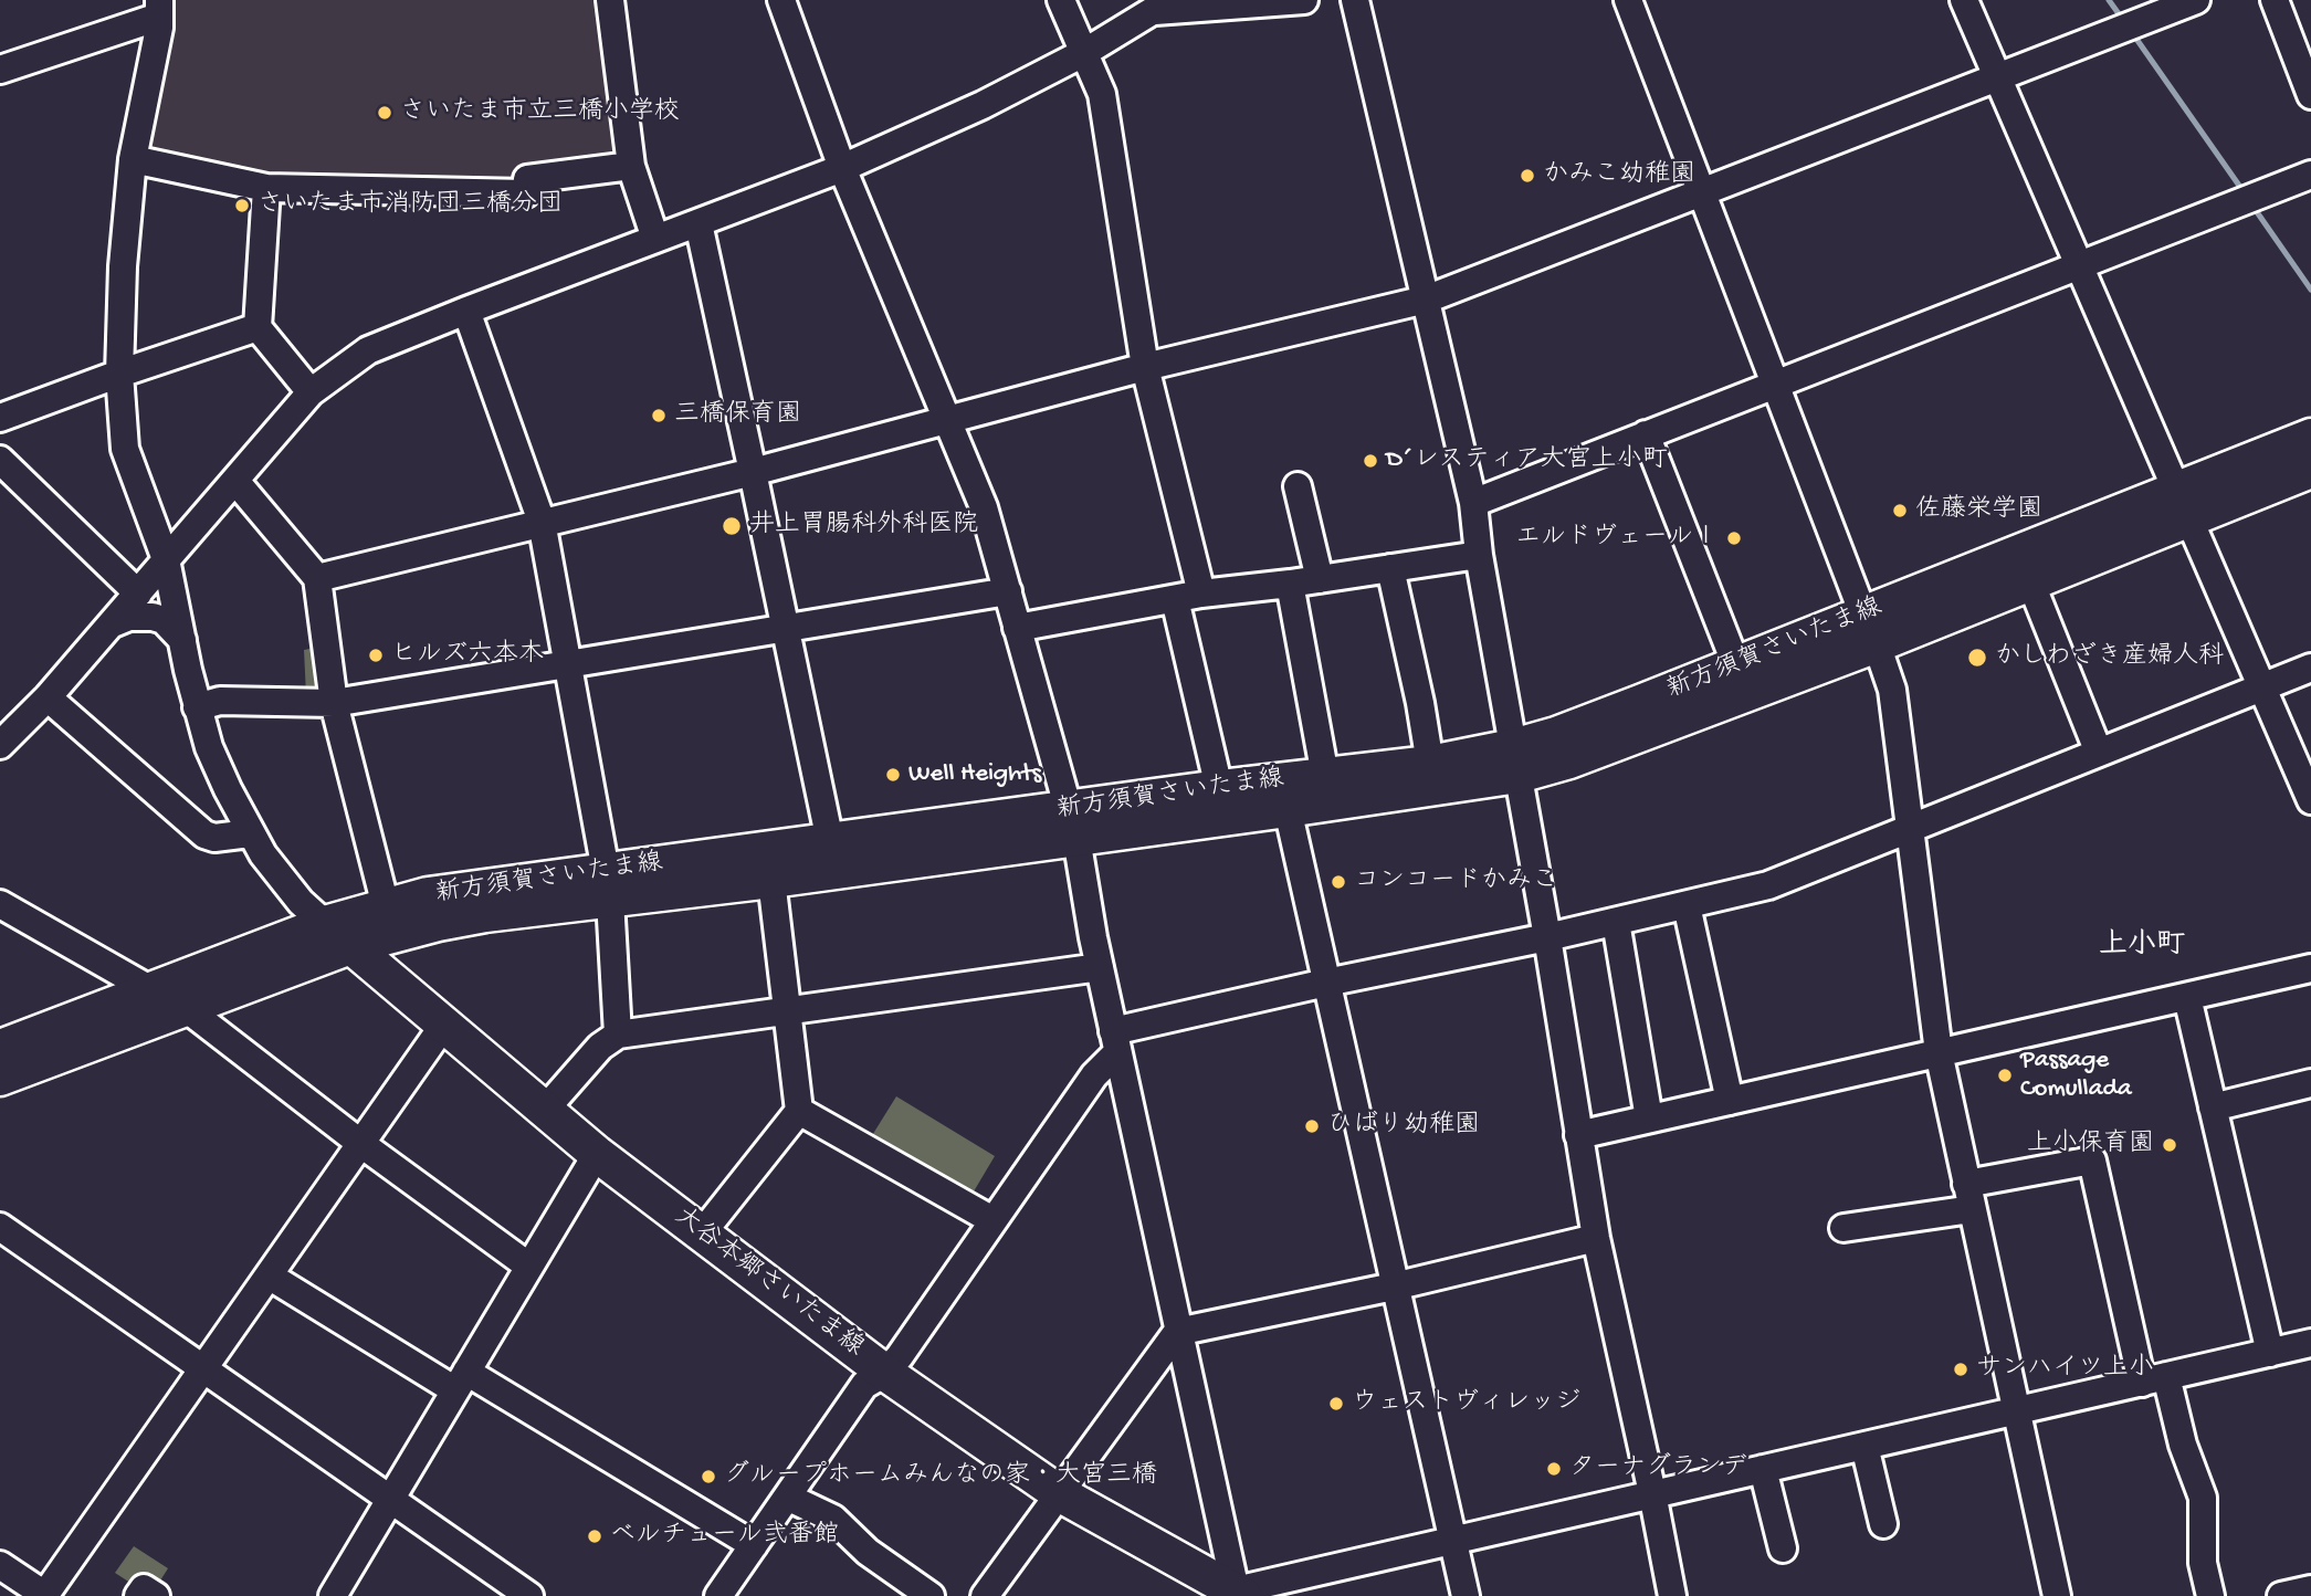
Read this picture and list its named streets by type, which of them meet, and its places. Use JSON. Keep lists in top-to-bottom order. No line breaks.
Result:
{"streets":{"main road":["新方須賀さいたま線","大谷本郷さいたま線"]},"crossings":[["新方須賀さいたま線","大谷本郷さいたま線"]],"districts":["上小町"],"places":["さいたま市立三橋小学校","かみこ幼稚園","さいたま市消防団三橋分団","三橋保育園","D´レスティア大宮上小町","佐藤栄学園","井上胃腸科外科医院","エルドヴェールⅠ","ヒルズ六本木","かしわざき産婦人科","Well Heights","コンコードかみこ","Passage Comullada","ひばり幼稚園","上小保育園","サンハイツ上小","ウェストヴィレッジ","ターナグランデ","グループホームみんなの家・大宮三橋","ベルチュール弐番館"]}
